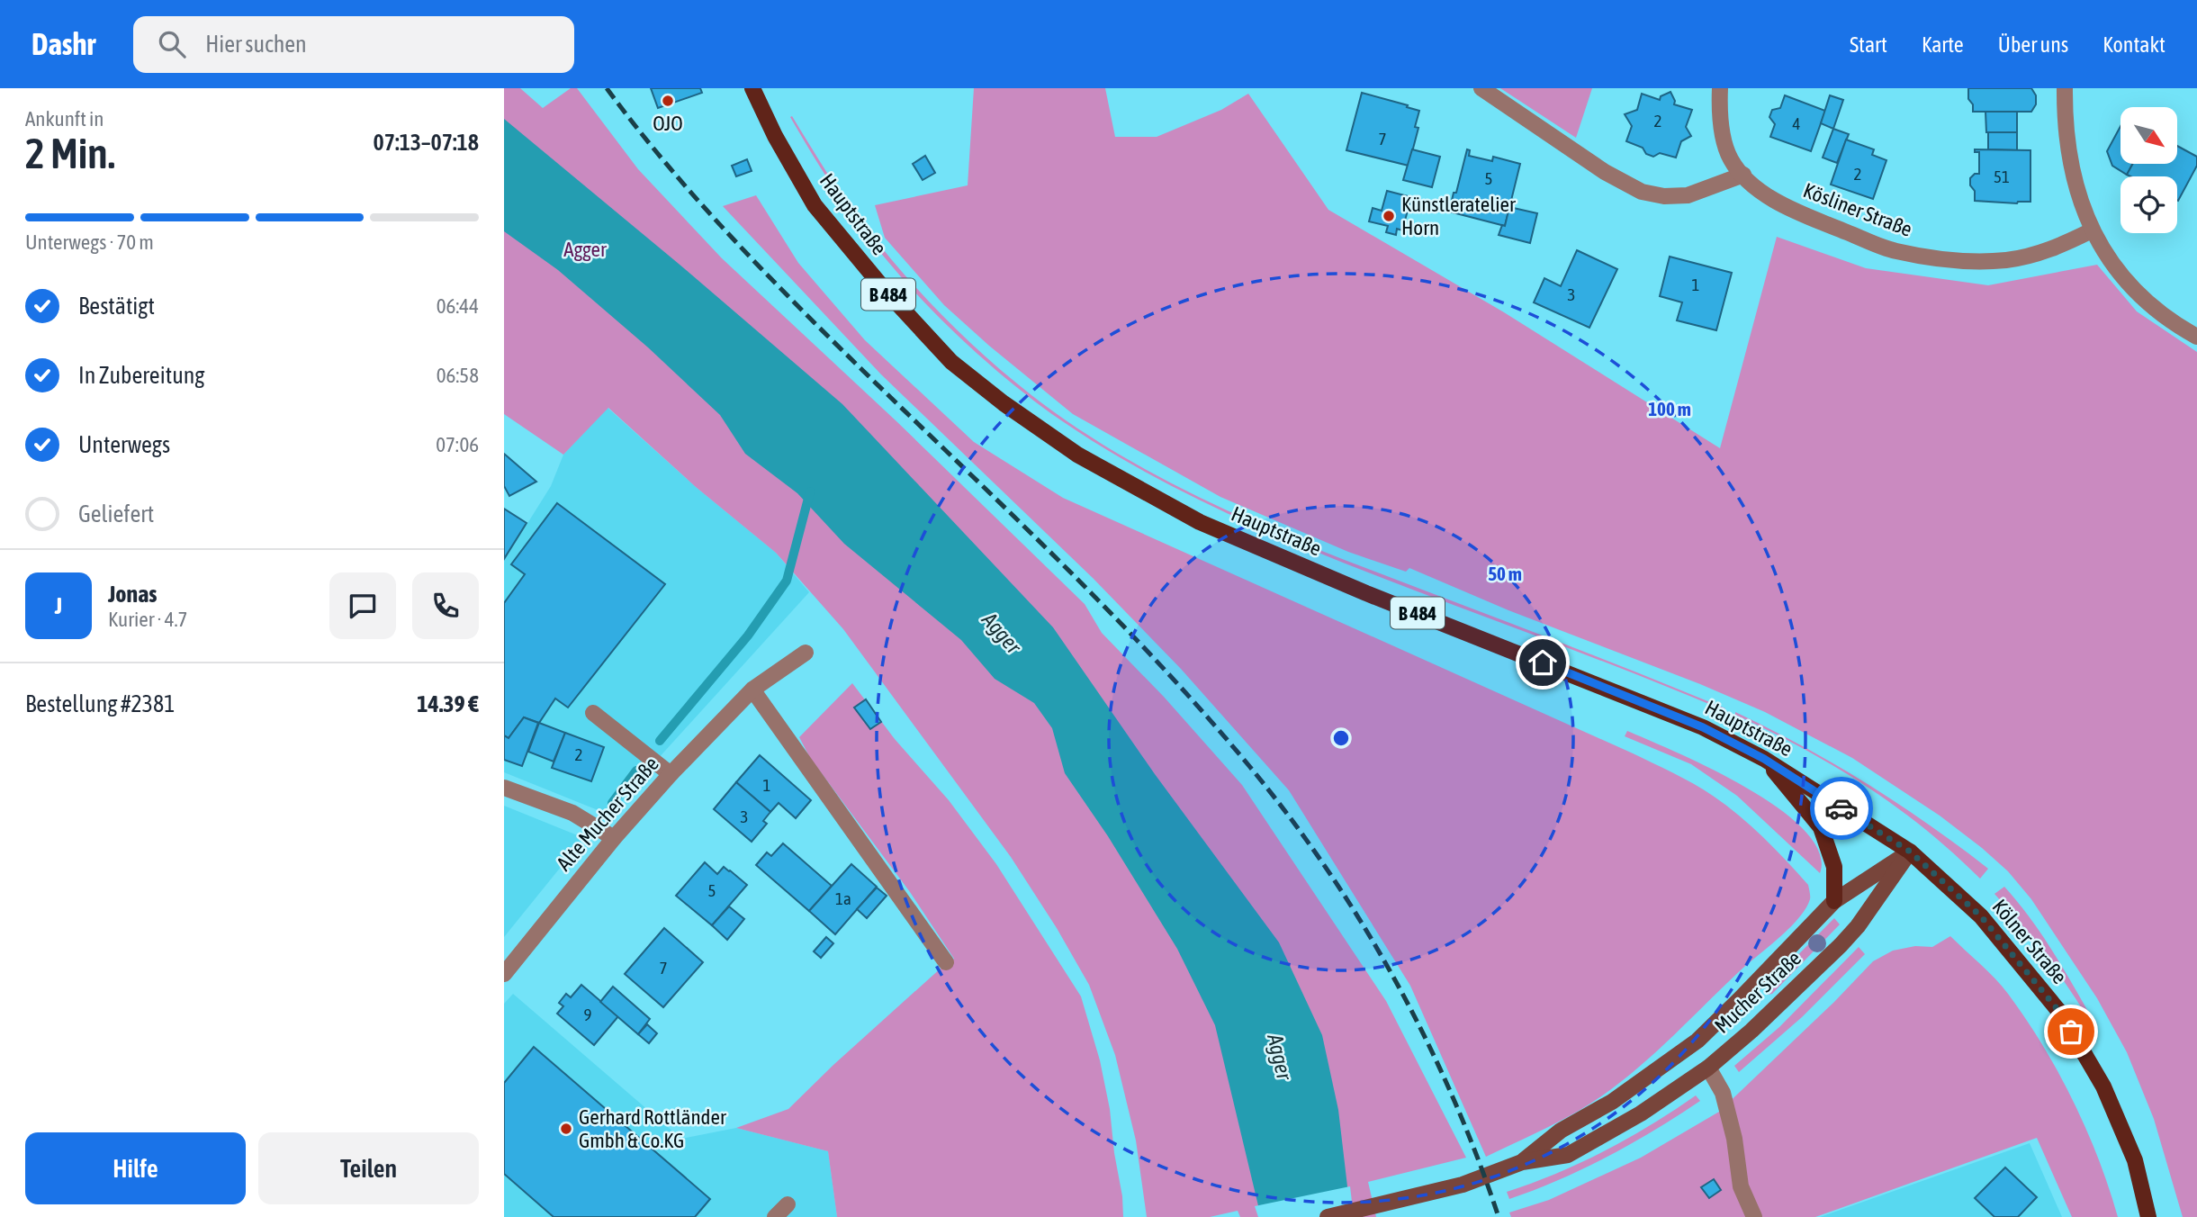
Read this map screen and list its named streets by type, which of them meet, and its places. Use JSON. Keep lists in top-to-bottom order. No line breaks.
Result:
{"streets":{"main road":["Hauptstraße","B 484","Kölner Straße","Mucher Straße"],"street":["Kösliner Straße","Alte Mucher Straße"]},"crossings":[["Hauptstraße","B 484"],["Hauptstraße","Kölner Straße"],["Hauptstraße","Mucher Straße"],["B 484","Mucher Straße"],["Kölner Straße","Mucher Straße"]],"water":["Agger"],"parks":["Agger"],"places":["OJO","Künstleratelier Horn","Gerhard Rottländer Gmbh & Co.KG"],"house_numbers":["2","4","7","2","51","5","1","3","2","1","3","5","1a","7","9"],"north":"bottom right","page":{"header":"Dashr","search":"Hier suchen","nav":["Start","Karte","Über uns","Kontakt"],"heading":["2 Min.","Ankunft in","07:13–07:18"],"panel":["Jonas","Kurier · 4.7","Bestellung #2381","14.39 €"],"bar":"Unterwegs · 70 m","list":[["Bestätigt","06:44"],["In Zubereitung","06:58"],["Unterwegs","07:06"],"Geliefert"],"round":"J","buttons":["Hilfe","Teilen"]},"rings":["100 m","50 m"]}
